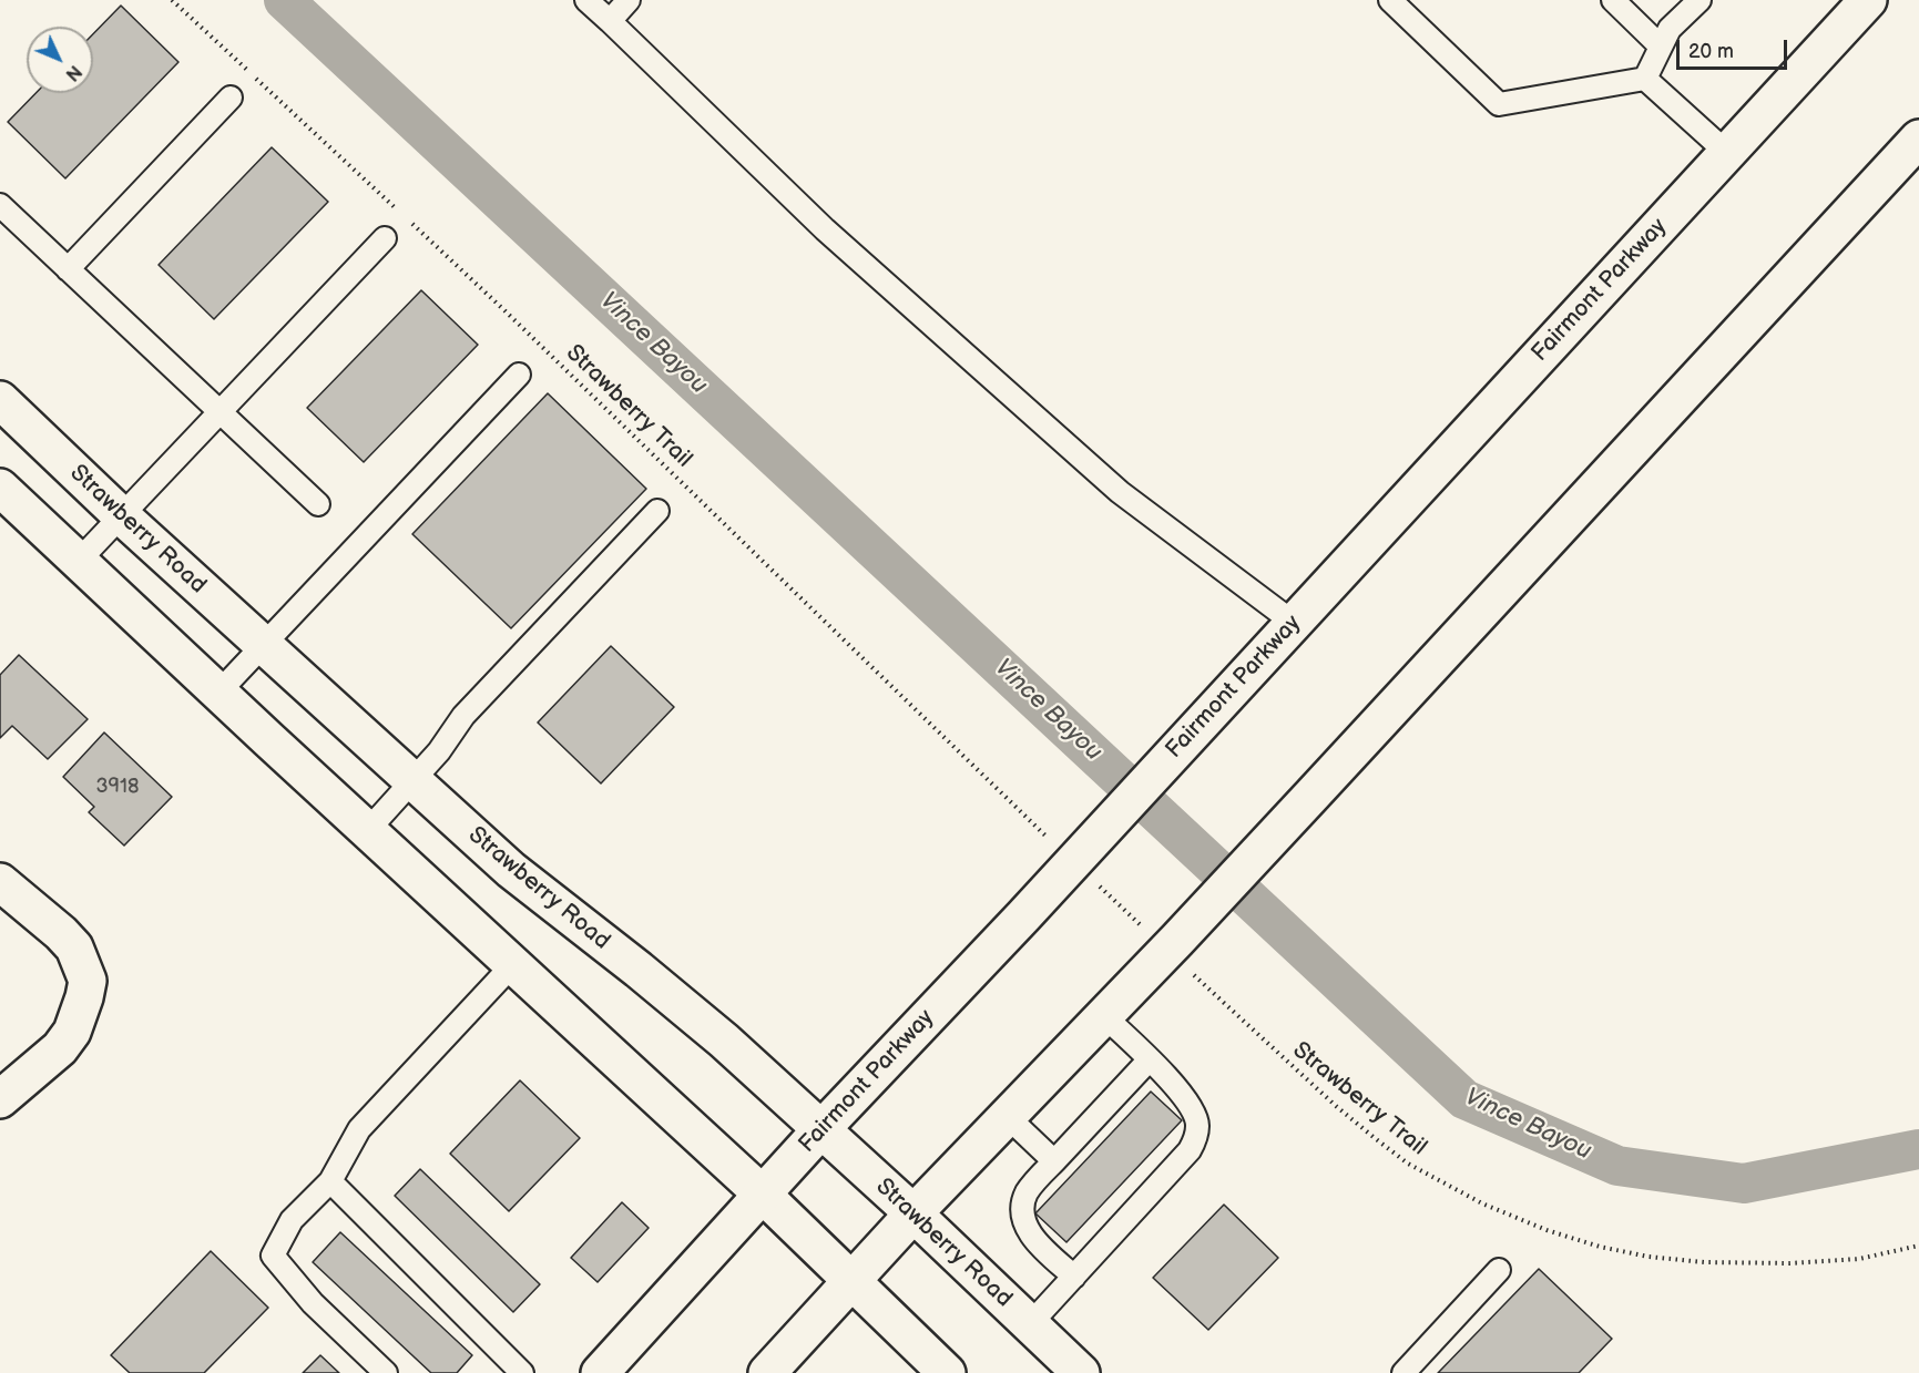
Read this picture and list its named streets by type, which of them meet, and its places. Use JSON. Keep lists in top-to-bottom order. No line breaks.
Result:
{"streets":{"main road":["Fairmont Parkway","Strawberry Road"],"path":["Strawberry Trail"]},"crossings":[["Fairmont Parkway","Strawberry Trail"],["Fairmont Parkway","Strawberry Road"]],"water":["Vince Bayou"],"house_numbers":["3918"],"scale_bar":"20 m","north":"bottom right"}
